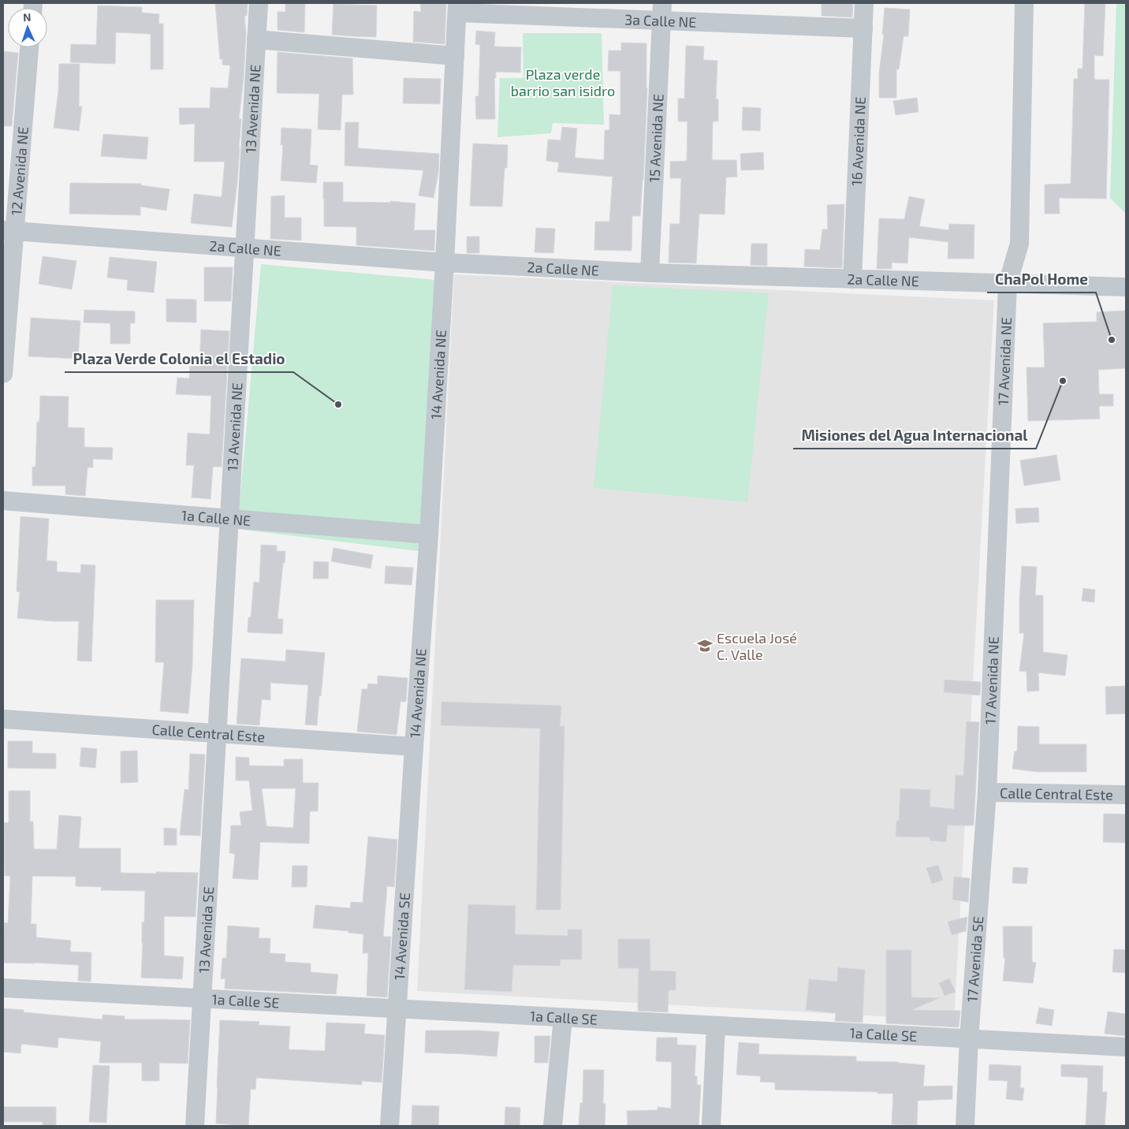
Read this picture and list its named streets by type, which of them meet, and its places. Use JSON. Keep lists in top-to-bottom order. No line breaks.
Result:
{"streets":{"street":["3a Calle NE","13 Avenida NE","15 Avenida NE","16 Avenida NE","12 Avenida NE","2a Calle NE","17 Avenida NE","14 Avenida NE","1a Calle NE","Calle Central Este","13 Avenida SE","14 Avenida SE","17 Avenida SE","1a Calle SE"]},"crossings":[["3a Calle NE","15 Avenida NE"],["3a Calle NE","16 Avenida NE"],["3a Calle NE","14 Avenida NE"],["13 Avenida NE","2a Calle NE"],["13 Avenida NE","1a Calle NE"],["13 Avenida NE","Calle Central Este"],["13 Avenida NE","13 Avenida SE"],["15 Avenida NE","2a Calle NE"],["16 Avenida NE","2a Calle NE"],["12 Avenida NE","2a Calle NE"],["2a Calle NE","17 Avenida NE"],["2a Calle NE","14 Avenida NE"],["17 Avenida NE","Calle Central Este"],["17 Avenida NE","17 Avenida SE"],["14 Avenida NE","1a Calle NE"],["14 Avenida NE","Calle Central Este"],["14 Avenida NE","14 Avenida SE"],["Calle Central Este","13 Avenida SE"],["Calle Central Este","14 Avenida SE"],["Calle Central Este","17 Avenida SE"],["13 Avenida SE","1a Calle SE"],["14 Avenida SE","1a Calle SE"],["17 Avenida SE","1a Calle SE"]],"parks":["Plaza verde barrio san isidro"],"places":{"other":["ChaPol Home","Misiones del Agua Internacional","Plaza Verde Colonia el Estadio"],"school or university":["Escuela José C. Valle"]},"north":"top"}
